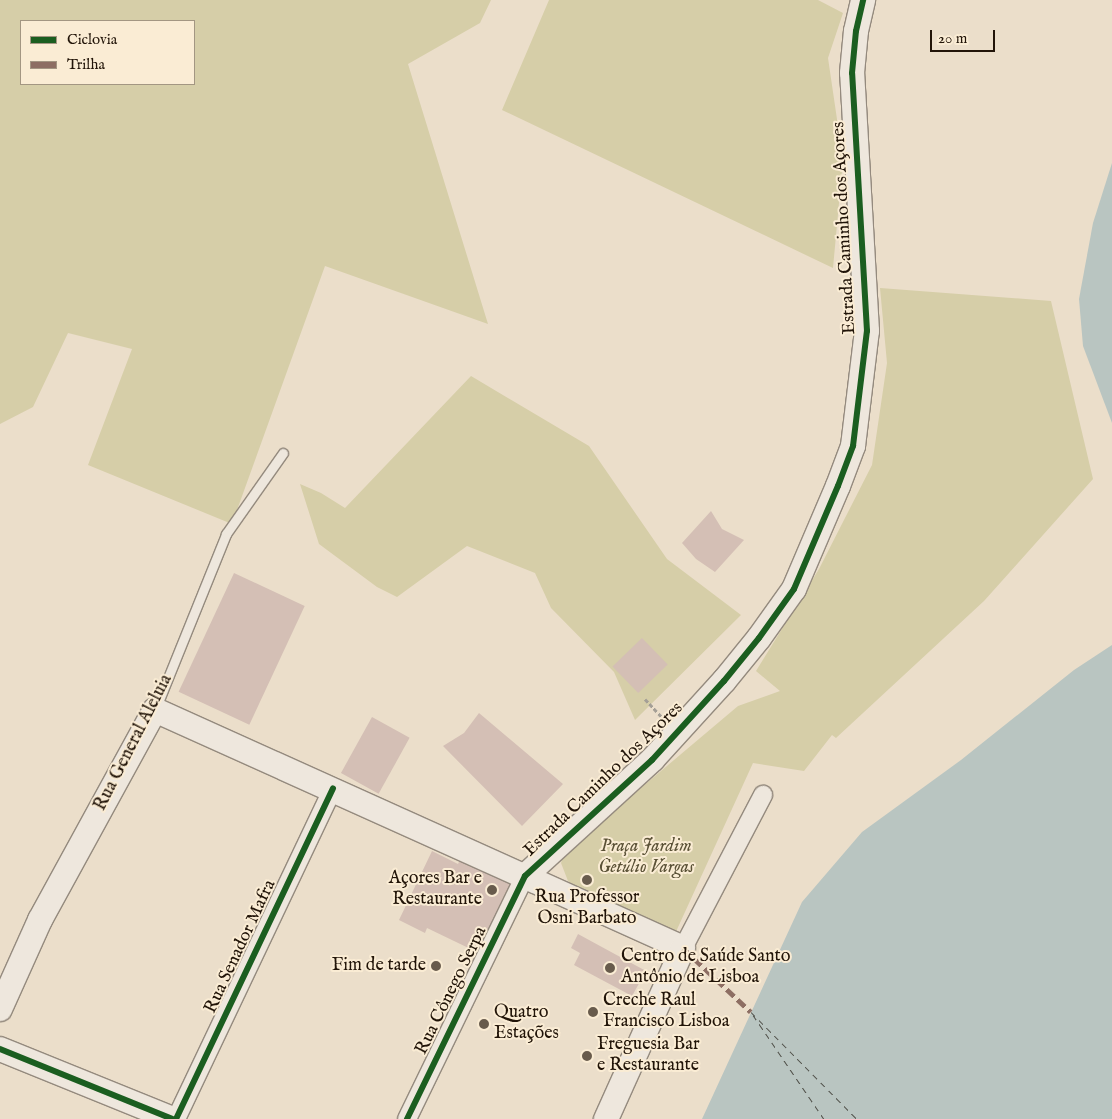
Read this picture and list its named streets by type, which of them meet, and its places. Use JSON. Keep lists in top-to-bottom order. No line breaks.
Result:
{"streets":{"main road":["Estrada Caminho dos Açores","Rua General Aleluia"],"street":["Rua Senador Mafra","Rua Cônego Serpa"]},"crossings":[["Estrada Caminho dos Açores","Rua Cônego Serpa"]],"parks":["Praça Jardim Getúlio Vargas"],"places":["Rua Professor Osni Barbato","Açores Bar e Restaurante","Fim de tarde","Centro de Saúde Santo Antônio de Lisboa","Creche Raul Francisco Lisboa","Quatro Estações","Freguesia Bar e Restaurante"],"legend":["Ciclovia","Trilha"],"scale_bar":"20 m"}
